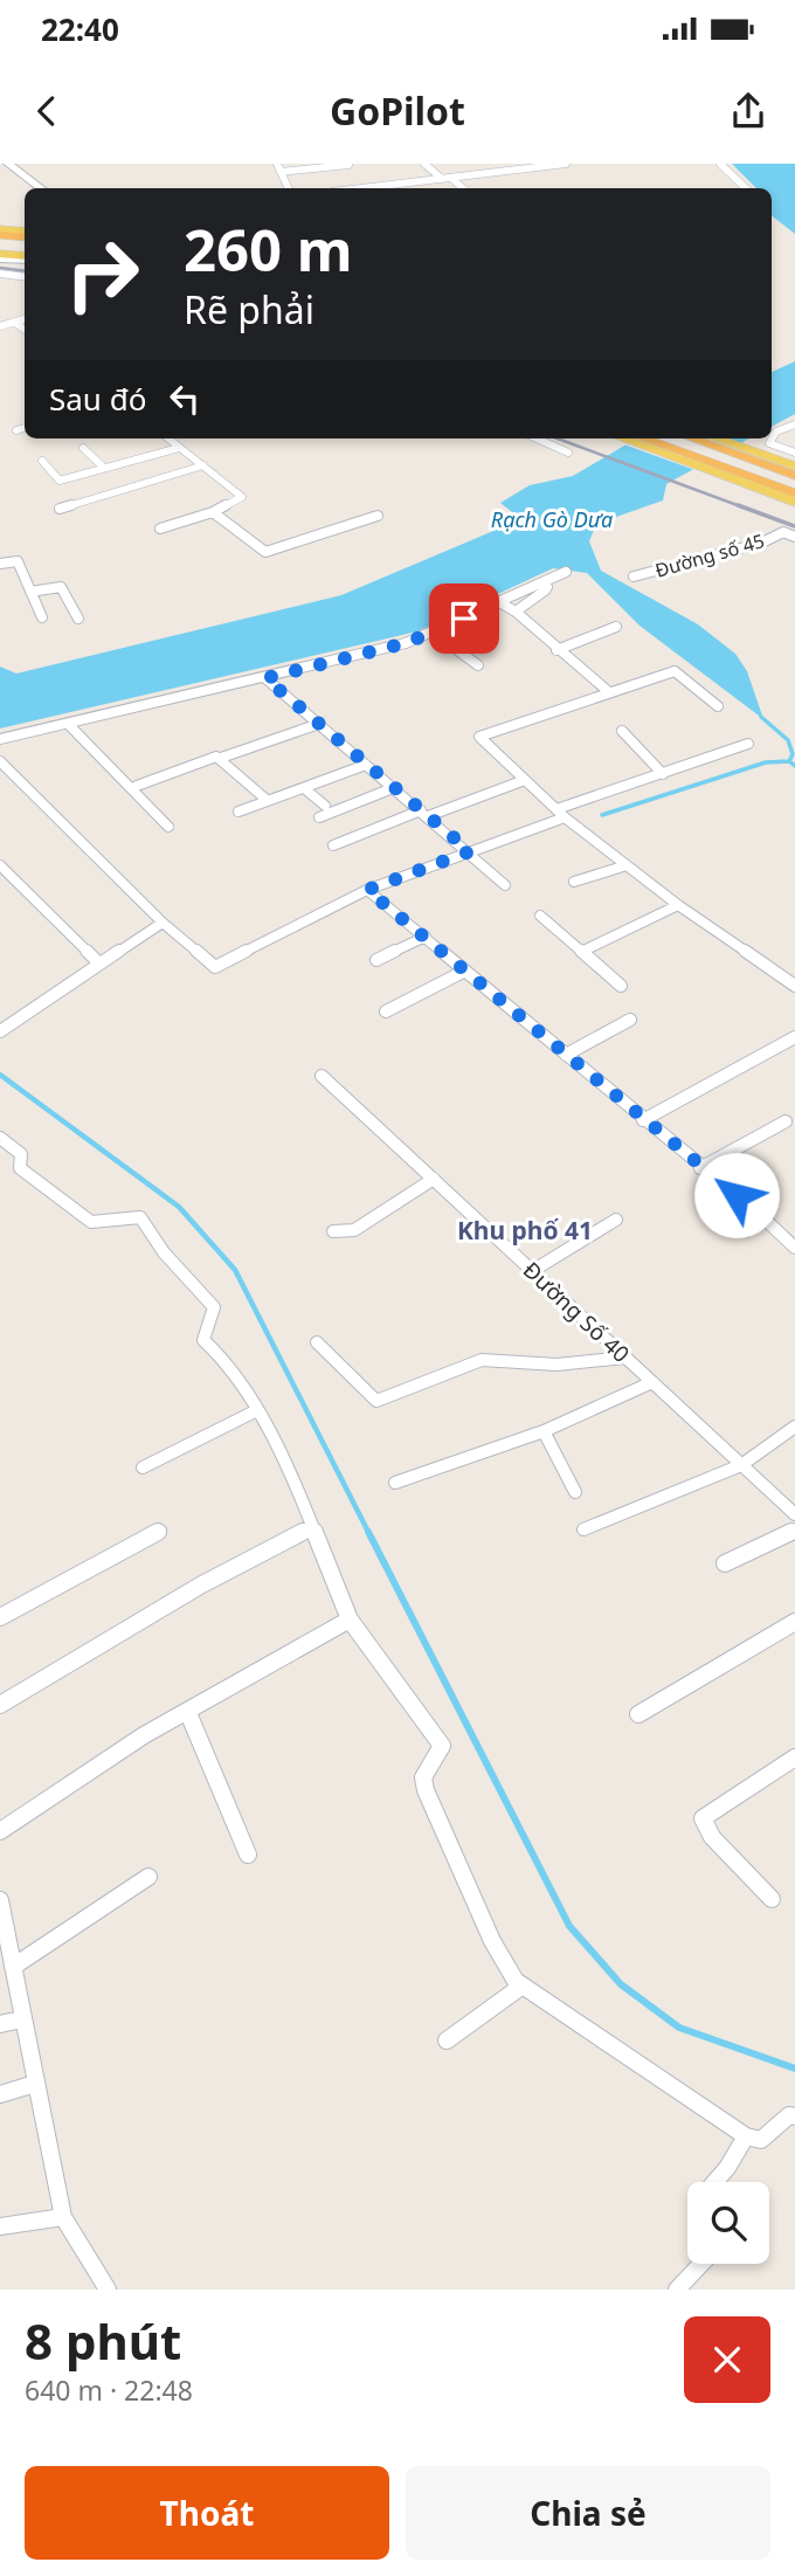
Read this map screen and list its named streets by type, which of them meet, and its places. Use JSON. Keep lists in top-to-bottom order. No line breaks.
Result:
{"streets":{"street":["Đường số 45","Đường Số 40"]},"districts":["Khu phố 41"],"water":["Rạch Gò Dưa"],"page":{"status":"22:40","header":"GoPilot","turn":["260 m","Rẽ phải"],"then":"Sau đó","heading":["8 phút","640 m · 22:48"],"buttons":["Thoát","Chia sẻ"]}}
